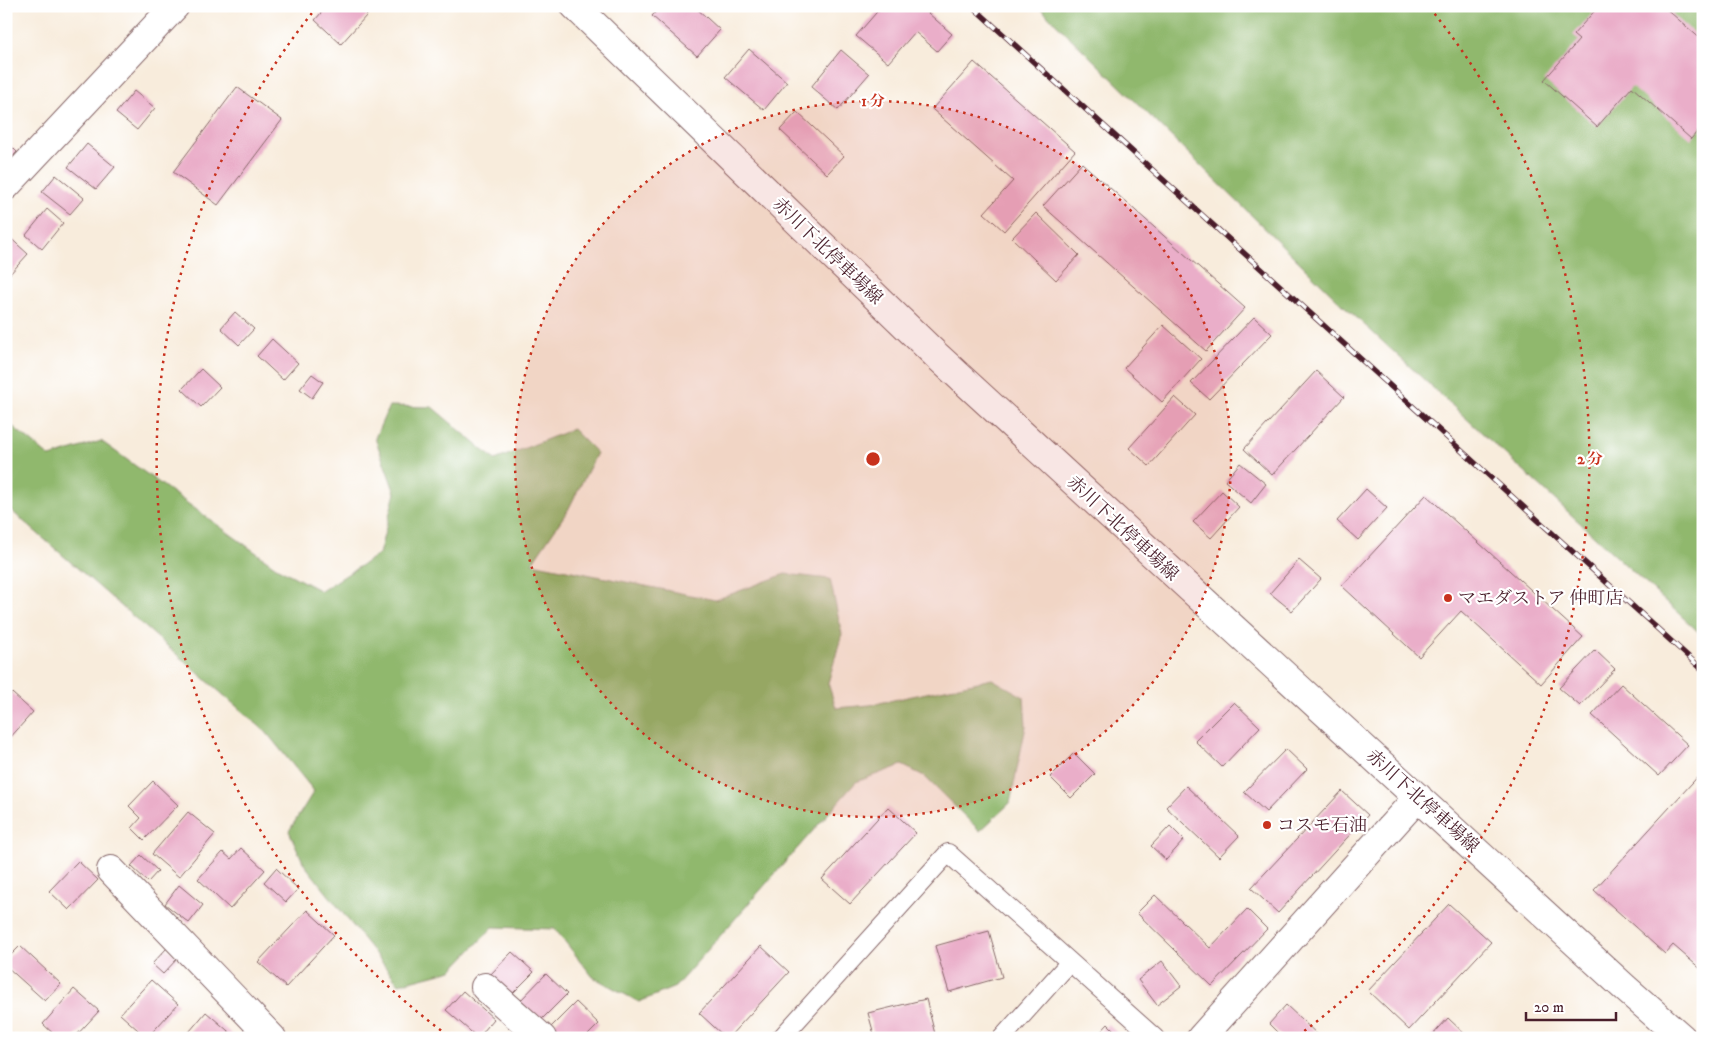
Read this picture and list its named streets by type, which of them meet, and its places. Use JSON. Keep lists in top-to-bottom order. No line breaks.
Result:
{"streets":{"main road":["赤川下北停車場線"]},"places":["マエダストア 仲町店","コスモ石油"],"scale_bar":"20 m","rings":["1 分","2 分"]}
